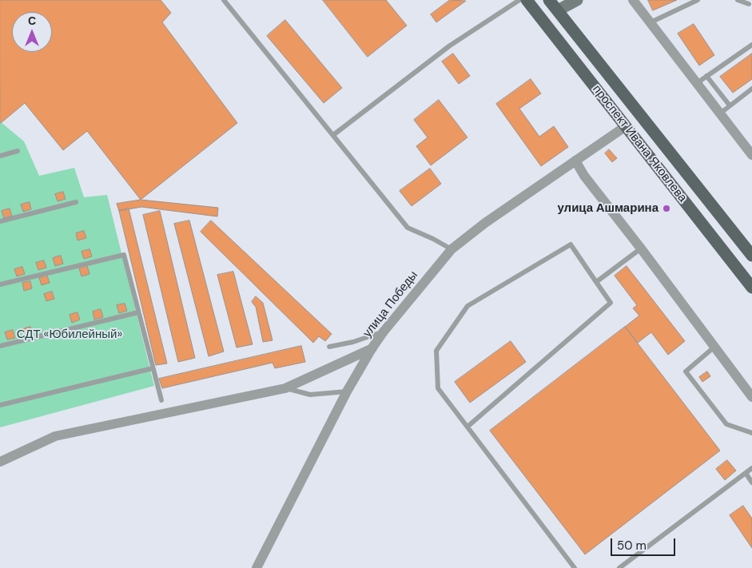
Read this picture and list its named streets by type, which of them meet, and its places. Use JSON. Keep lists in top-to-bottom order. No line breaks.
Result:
{"streets":{"main road":["проспект Ивана Яковлева"],"street":["улица Победы"]},"crossings":[["проспект Ивана Яковлева","улица Победы"]],"parks":["СДТ «Юбилейный»"],"places":["улица Ашмарина"],"scale_bar":"50 m","north":"top"}
